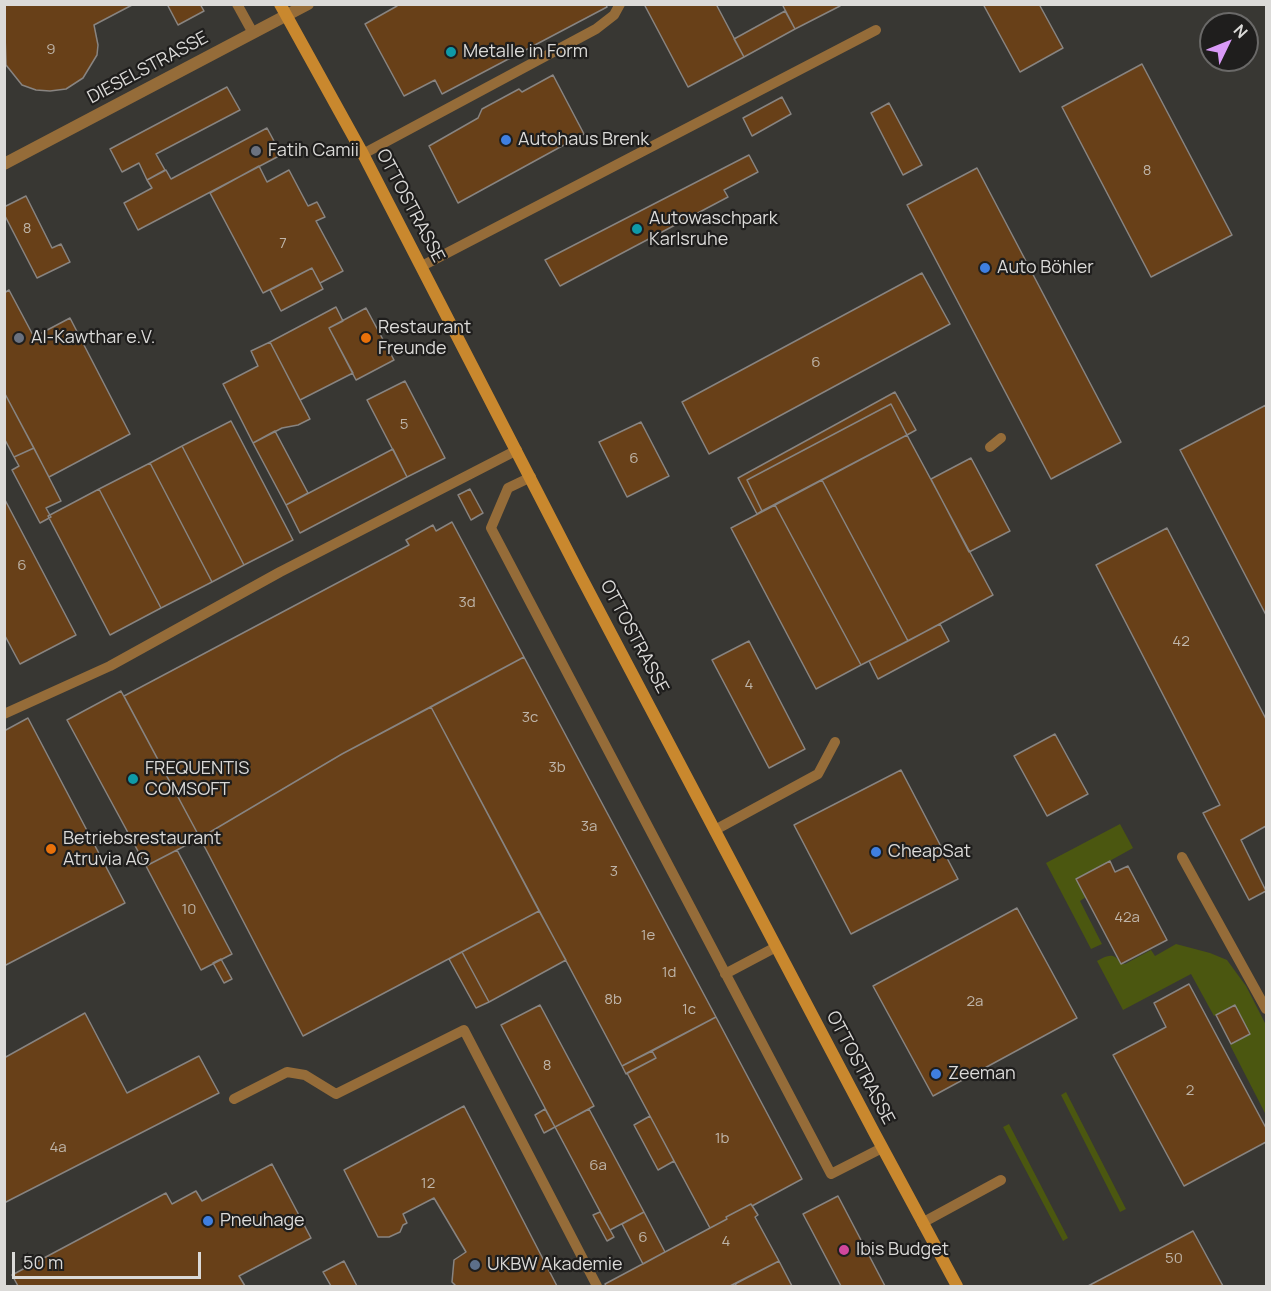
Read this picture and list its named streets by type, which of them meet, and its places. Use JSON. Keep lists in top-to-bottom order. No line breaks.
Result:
{"streets":{"main road":["OTTOSTRASSE"],"street":["DIESELSTRASSE"]},"crossings":[["DIESELSTRASSE","OTTOSTRASSE"]],"places":["Metalle in Form","Autohaus Brenk","Fatih Camii","Autowaschpark Karlsruhe","Auto Böhler","Al-Kawthar e.V.","Restaurant Freunde","FREQUENTIS COMSOFT","Betriebsrestaurant Atruvia AG","CheapSat","Zeeman","Pneuhage","Ibis Budget","UKBW Akademie"],"house_numbers":["9","8","8","7","6","5","6","6","3d","42","4","3c","3b","3a","3","10","42a","1e","1d","8b","2a","1c","8","2","1b","4a","6a","12","6","4","50"],"scale_bar":"50 m","north":"top right"}
